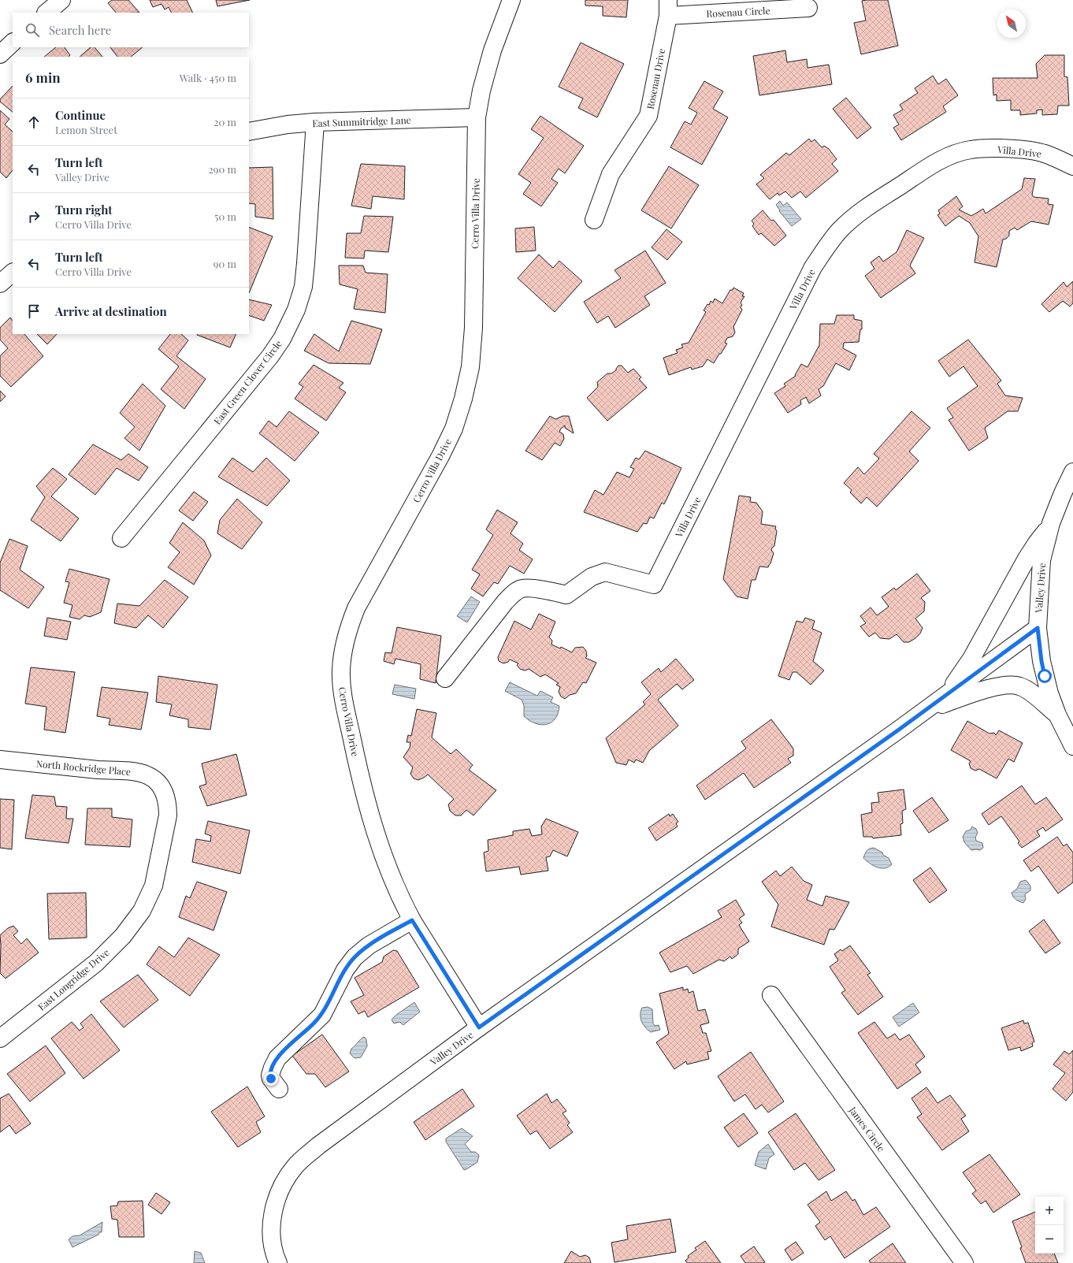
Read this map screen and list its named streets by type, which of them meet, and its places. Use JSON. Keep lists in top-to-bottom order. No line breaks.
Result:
{"streets":{"street":["Rosenau Circle","Rosenau Drive","East Summitridge Lane","Villa Drive","Cerro Villa Drive","East Green Clover Circle","Valley Drive","North Rockridge Place","East Longridge Drive","James Circle"]},"crossings":[["Rosenau Circle","Rosenau Drive"],["East Summitridge Lane","Cerro Villa Drive"],["East Summitridge Lane","East Green Clover Circle"],["Cerro Villa Drive","Valley Drive"],["North Rockridge Place","East Longridge Drive"]],"north":"top left","page":{"search":"Search here","heading":["6 min","Walk · 450 m"],"list":[["Continue","Lemon Street","20 m"],["Turn left","Valley Drive","290 m"],["Turn right","Cerro Villa Drive","50 m"],["Turn left","Cerro Villa Drive","90 m"],"Arrive at destination"],"map_buttons":["+","−"]}}
